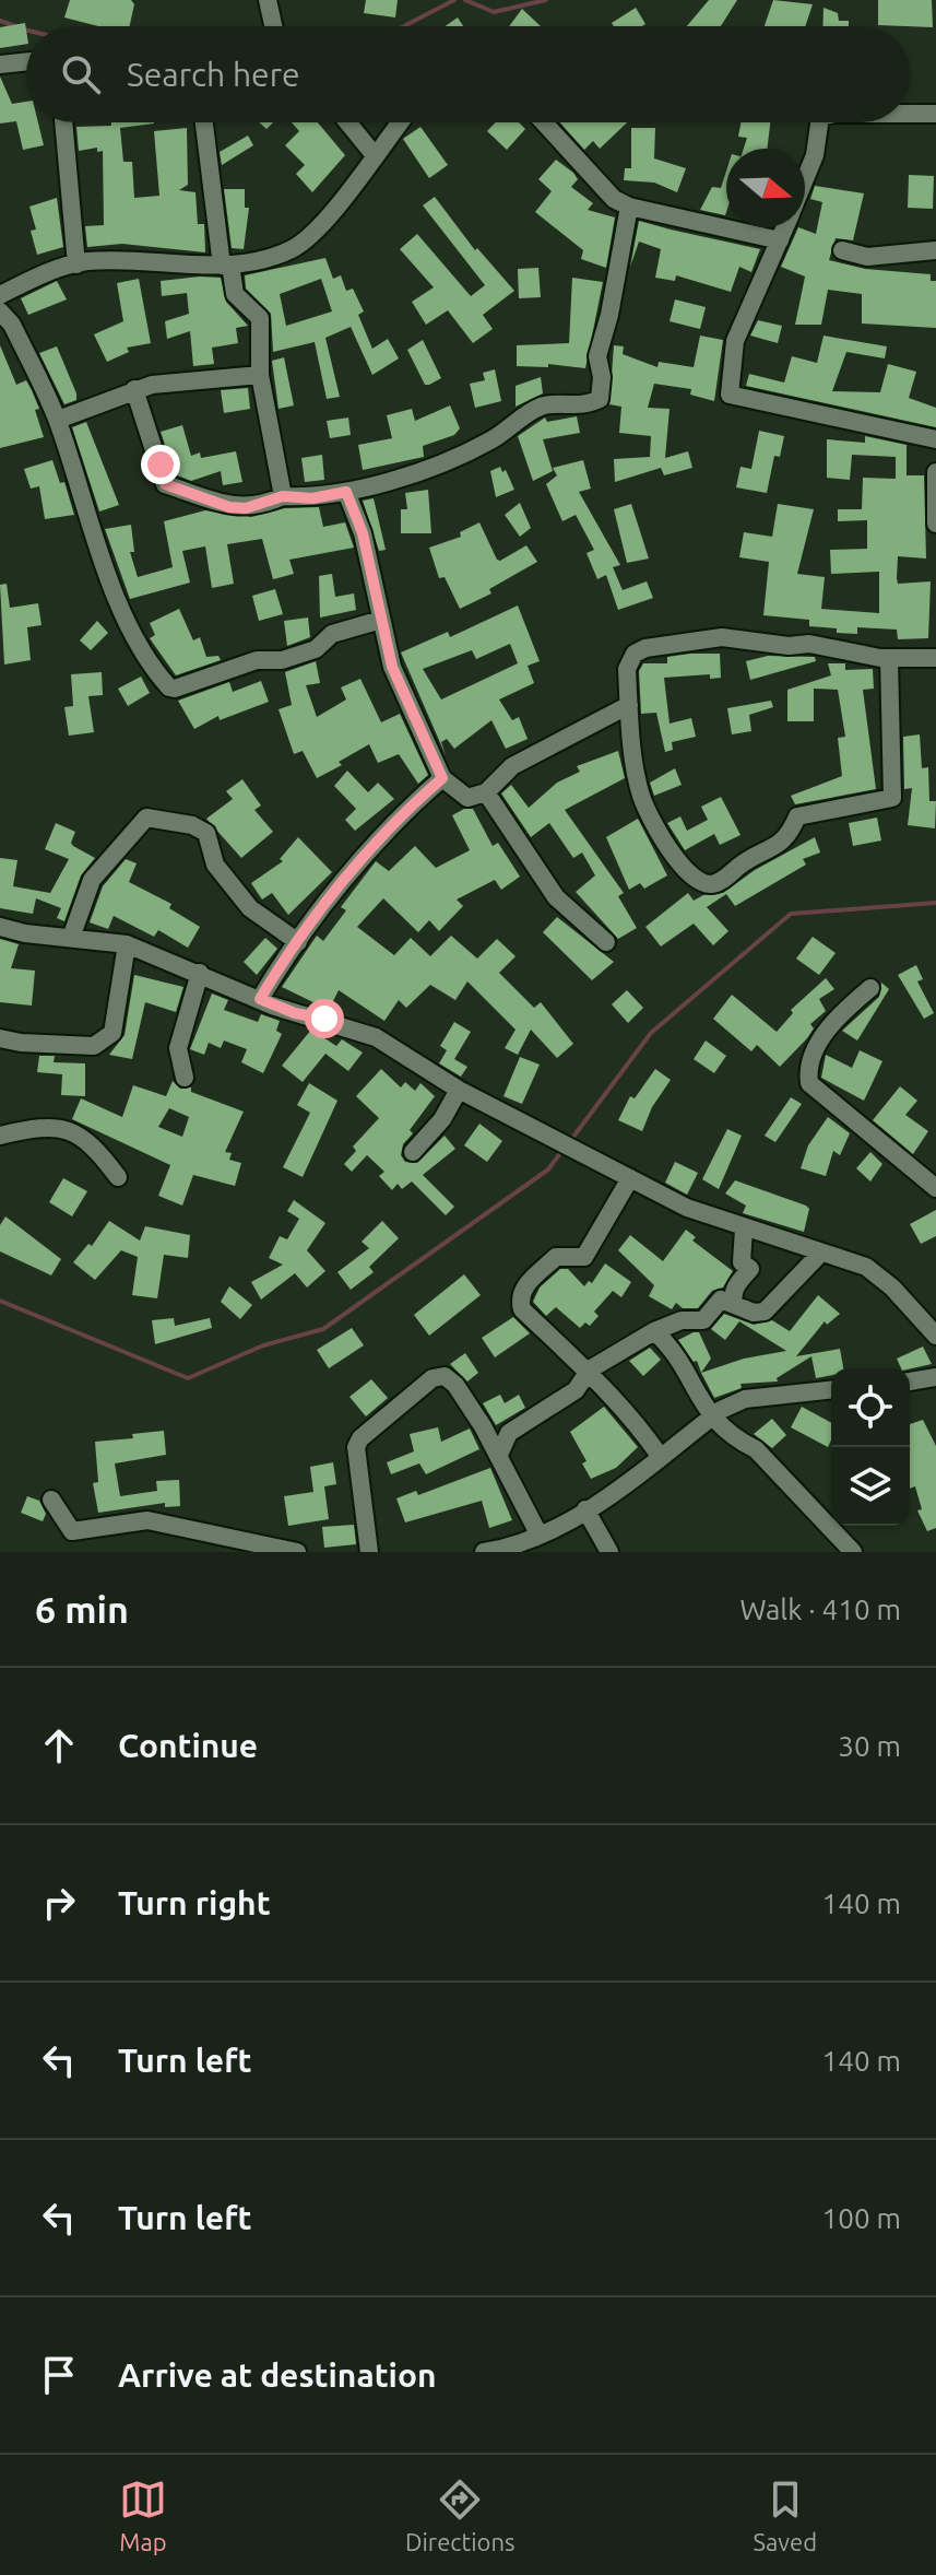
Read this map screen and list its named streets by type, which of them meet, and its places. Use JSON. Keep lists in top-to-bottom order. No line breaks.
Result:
{"north":"right","page":{"search":"Search here","heading":["6 min","Walk · 410 m"],"list":[["Continue","30 m"],["Turn right","140 m"],["Turn left","140 m"],["Turn left","100 m"],"Arrive at destination"],"nav":["Map","Directions","Saved"]}}
